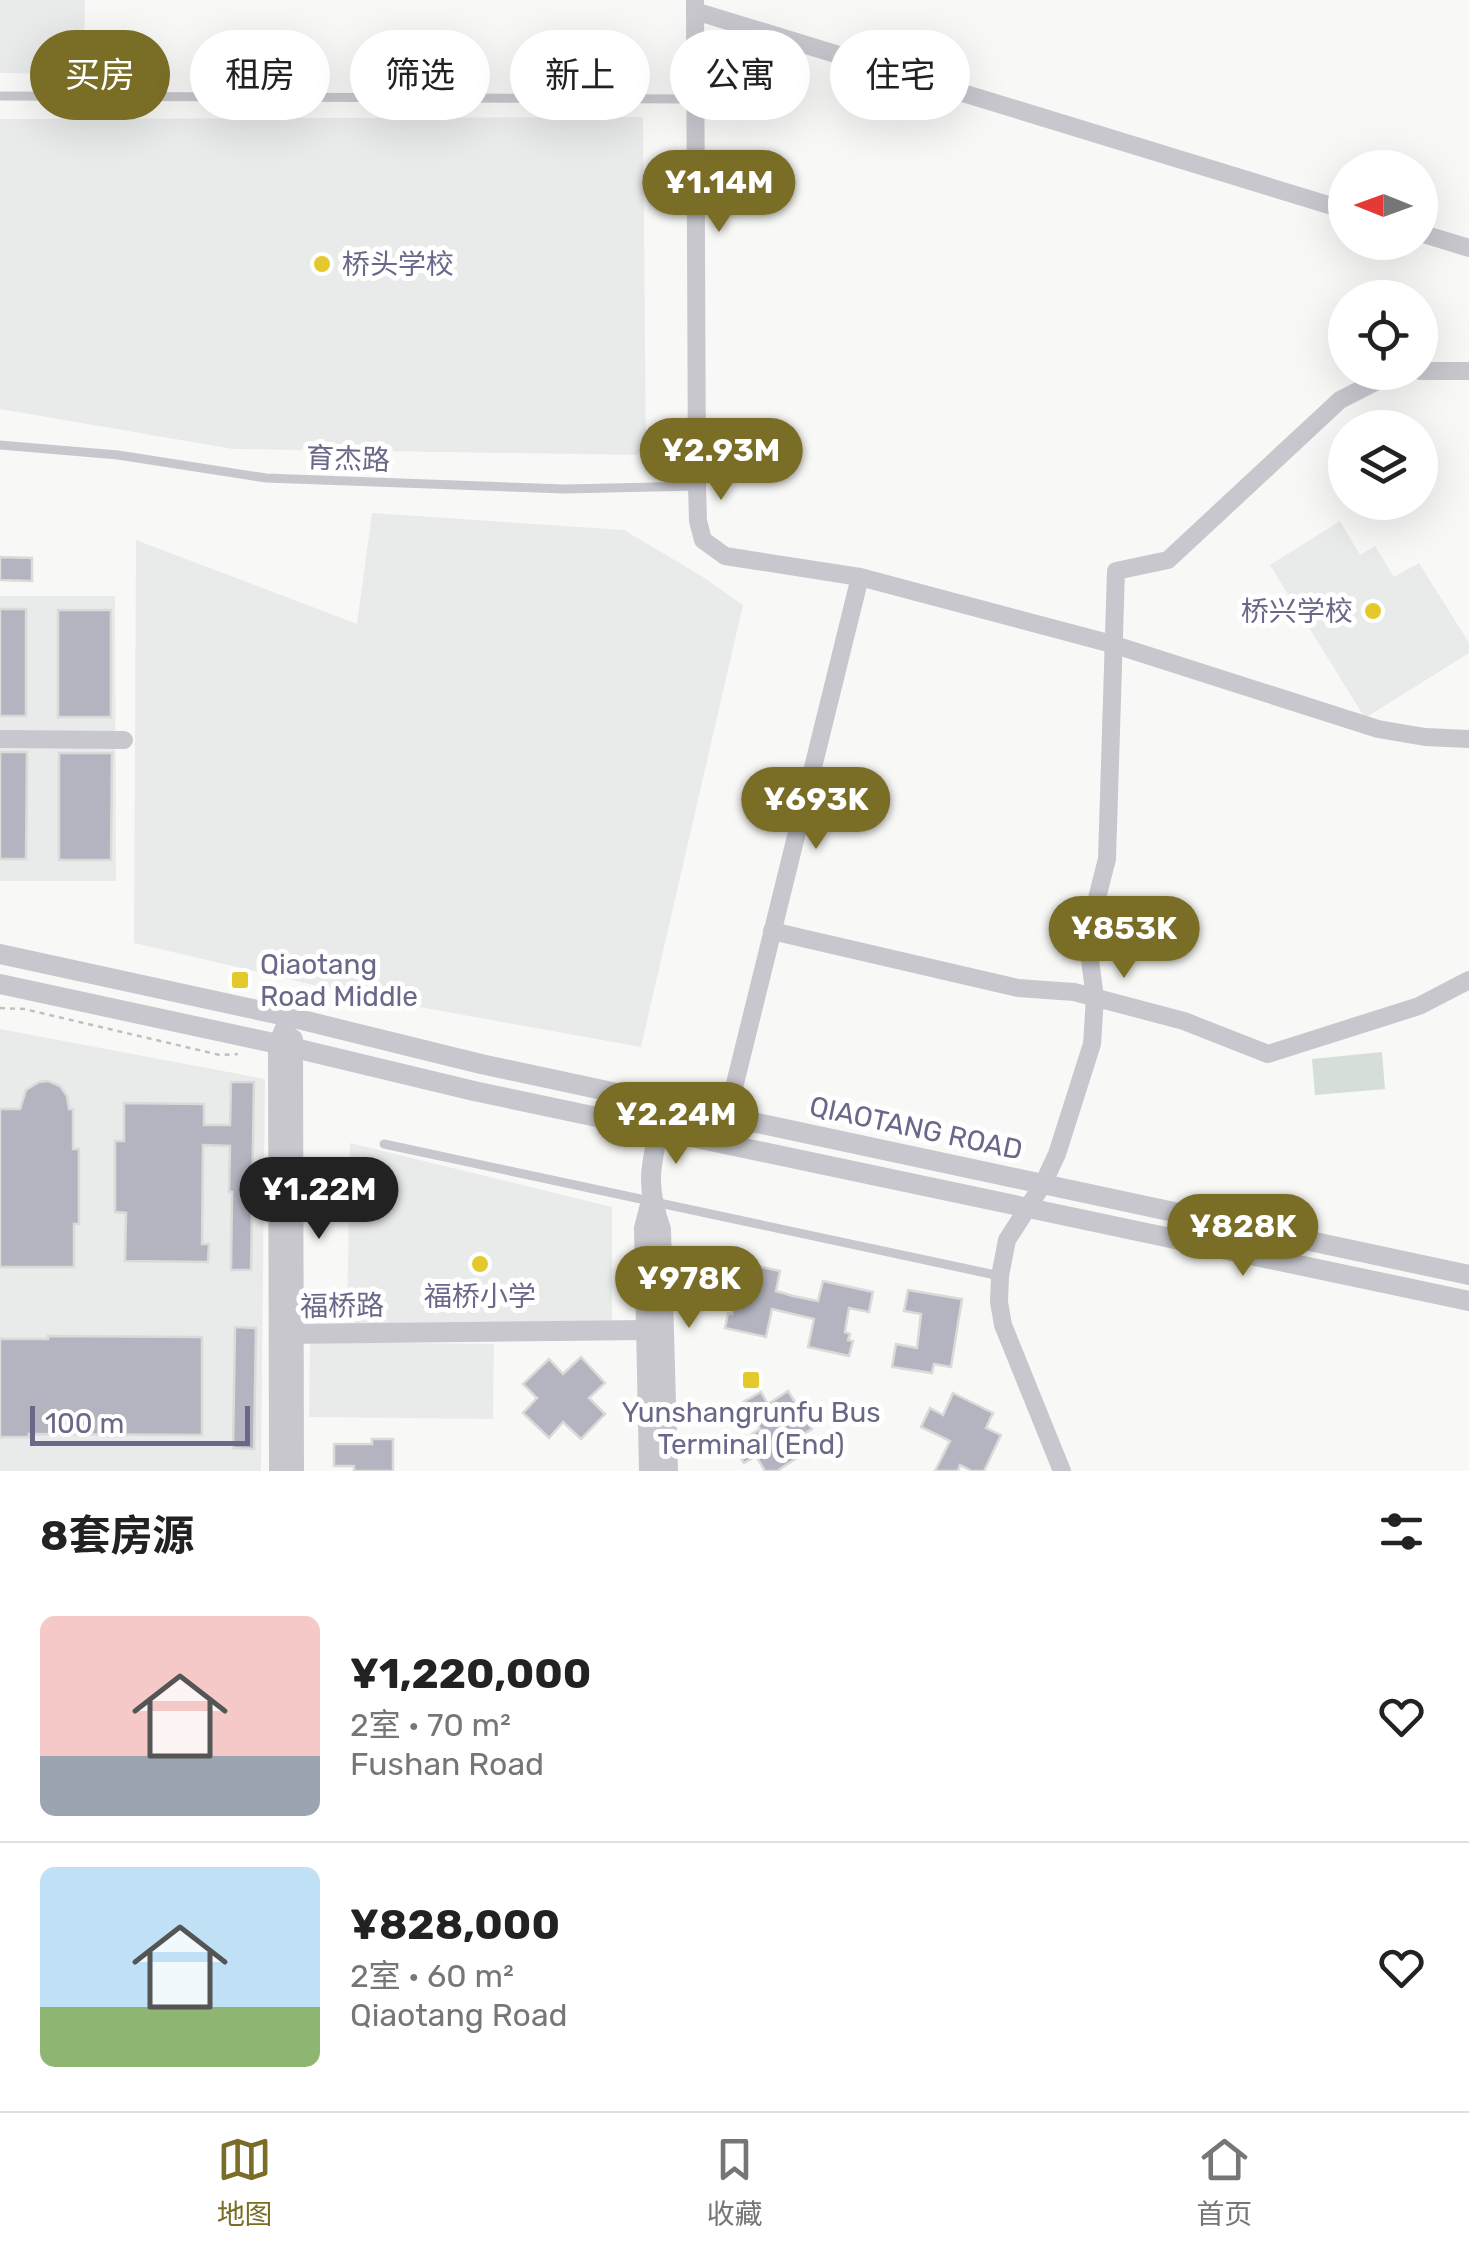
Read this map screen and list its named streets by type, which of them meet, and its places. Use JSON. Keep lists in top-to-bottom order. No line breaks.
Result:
{"streets":{"street":["QIAOTANG ROAD","福桥路"],"lane":["育杰路"]},"places":{"other":["桥头学校","桥兴学校","福桥小学"],"transit":["Qiaotang Road Middle","Yunshangrunfu Bus Terminal (End)"]},"scale_bar":"100 m","north":"left","page":{"chip":["买房","租房","筛选","新上","公寓","住宅"],"price":["¥1.14M","¥2.93M","¥693K","¥853K","¥2.24M","¥1.22M","¥828K","¥978K"],"scale":"100 m","heading":"8套房源","list":[{"name":"¥1,220,000","note":"2室 · 70 m² · Fushan Road"},{"name":"¥828,000","note":"2室 · 60 m² · Qiaotang Road"}],"tabs":["地图","收藏","首页"]}}
